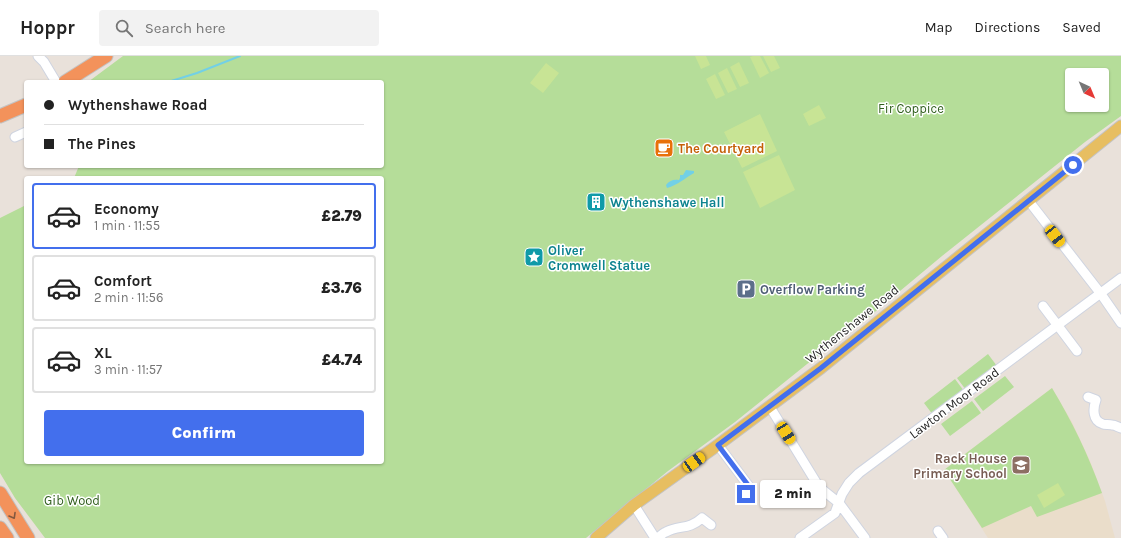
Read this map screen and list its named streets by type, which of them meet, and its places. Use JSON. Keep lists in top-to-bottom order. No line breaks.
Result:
{"streets":{"main road":["Wythenshawe Road"],"street":["Lawton Moor Road"]},"parks":["Fir Coppice","Gib Wood"],"places":{"cafe":["The Courtyard"],"building":["Wythenshawe Hall"],"place":["Oliver Cromwell Statue"],"parking":["Overflow Parking"],"school or university":["Rack House Primary School"]},"north":"bottom right","page":{"header":"Hoppr","search":"Search here","nav":["Map","Directions","Saved"],"banner":["Wythenshawe Road","The Pines"],"list":[{"name":"Economy","note":"1 min · 11:55","value":"£2.79"},{"name":"Comfort","note":"2 min · 11:56","value":"£3.76"},{"name":"XL","note":"3 min · 11:57","value":"£4.74"}],"buttons":"Confirm","bubble":"2 min"}}
